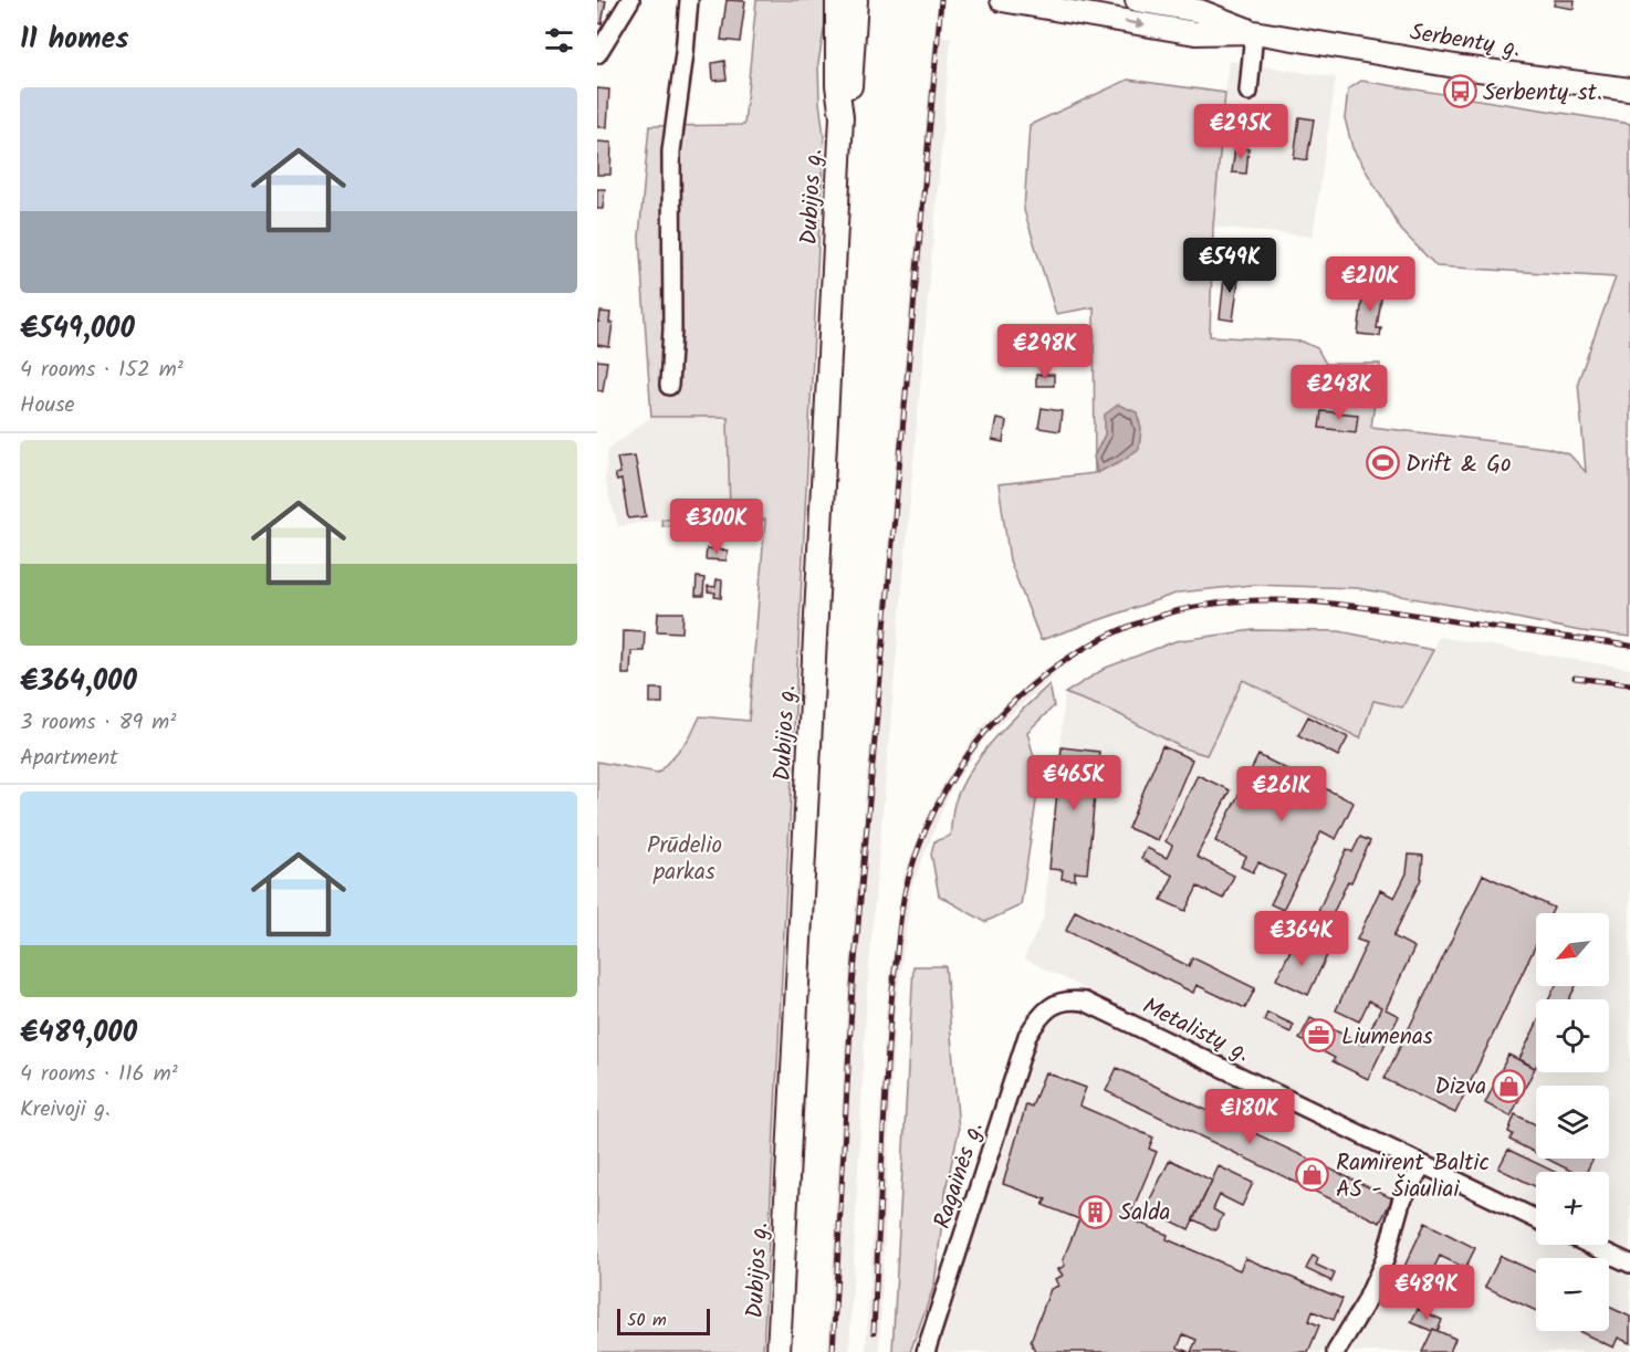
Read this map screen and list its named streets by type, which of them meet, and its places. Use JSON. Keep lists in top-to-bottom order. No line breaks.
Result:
{"streets":{"main road":["Serbentų g.","Dubijos g."],"street":["Metalistų g.","Ragainės g."]},"crossings":[["Metalistų g.","Ragainės g."]],"parks":["Prūdelio parkas"],"places":{"bus stop":["Serbentų st."],"sports":["Drift & Go"],"office":["Liumenas"],"shop":["Dizva","Ramirent Baltic AS - Šiauliai"],"building":["Salda"]},"scale_bar":"50 m","north":"bottom left","page":{"heading":"11 homes","list":[{"name":"€549,000","note":"4 rooms · 152 m² · House"},{"name":"€364,000","note":"3 rooms · 89 m² · Apartment"},{"name":"€489,000","note":"4 rooms · 116 m² · Kreivoji g."}],"price":["€295K","€549K","€210K","€298K","€248K","€300K","€465K","€261K","€364K","€180K","€489K"],"map_buttons":["+","−"],"scale":"50 m"}}
